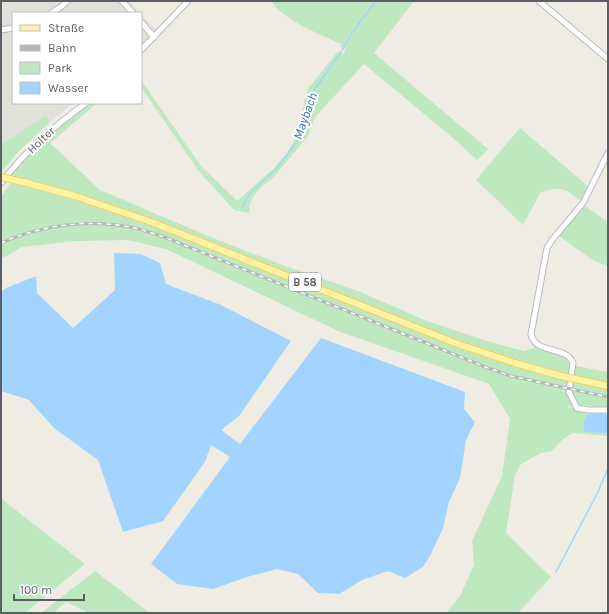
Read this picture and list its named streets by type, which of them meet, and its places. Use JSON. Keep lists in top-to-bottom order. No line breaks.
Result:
{"streets":{"main road":["B 58"],"street":["Holter"]},"water":["Maybach"],"legend":["Straße","Bahn","Park","Wasser"],"scale_bar":"100 m"}
